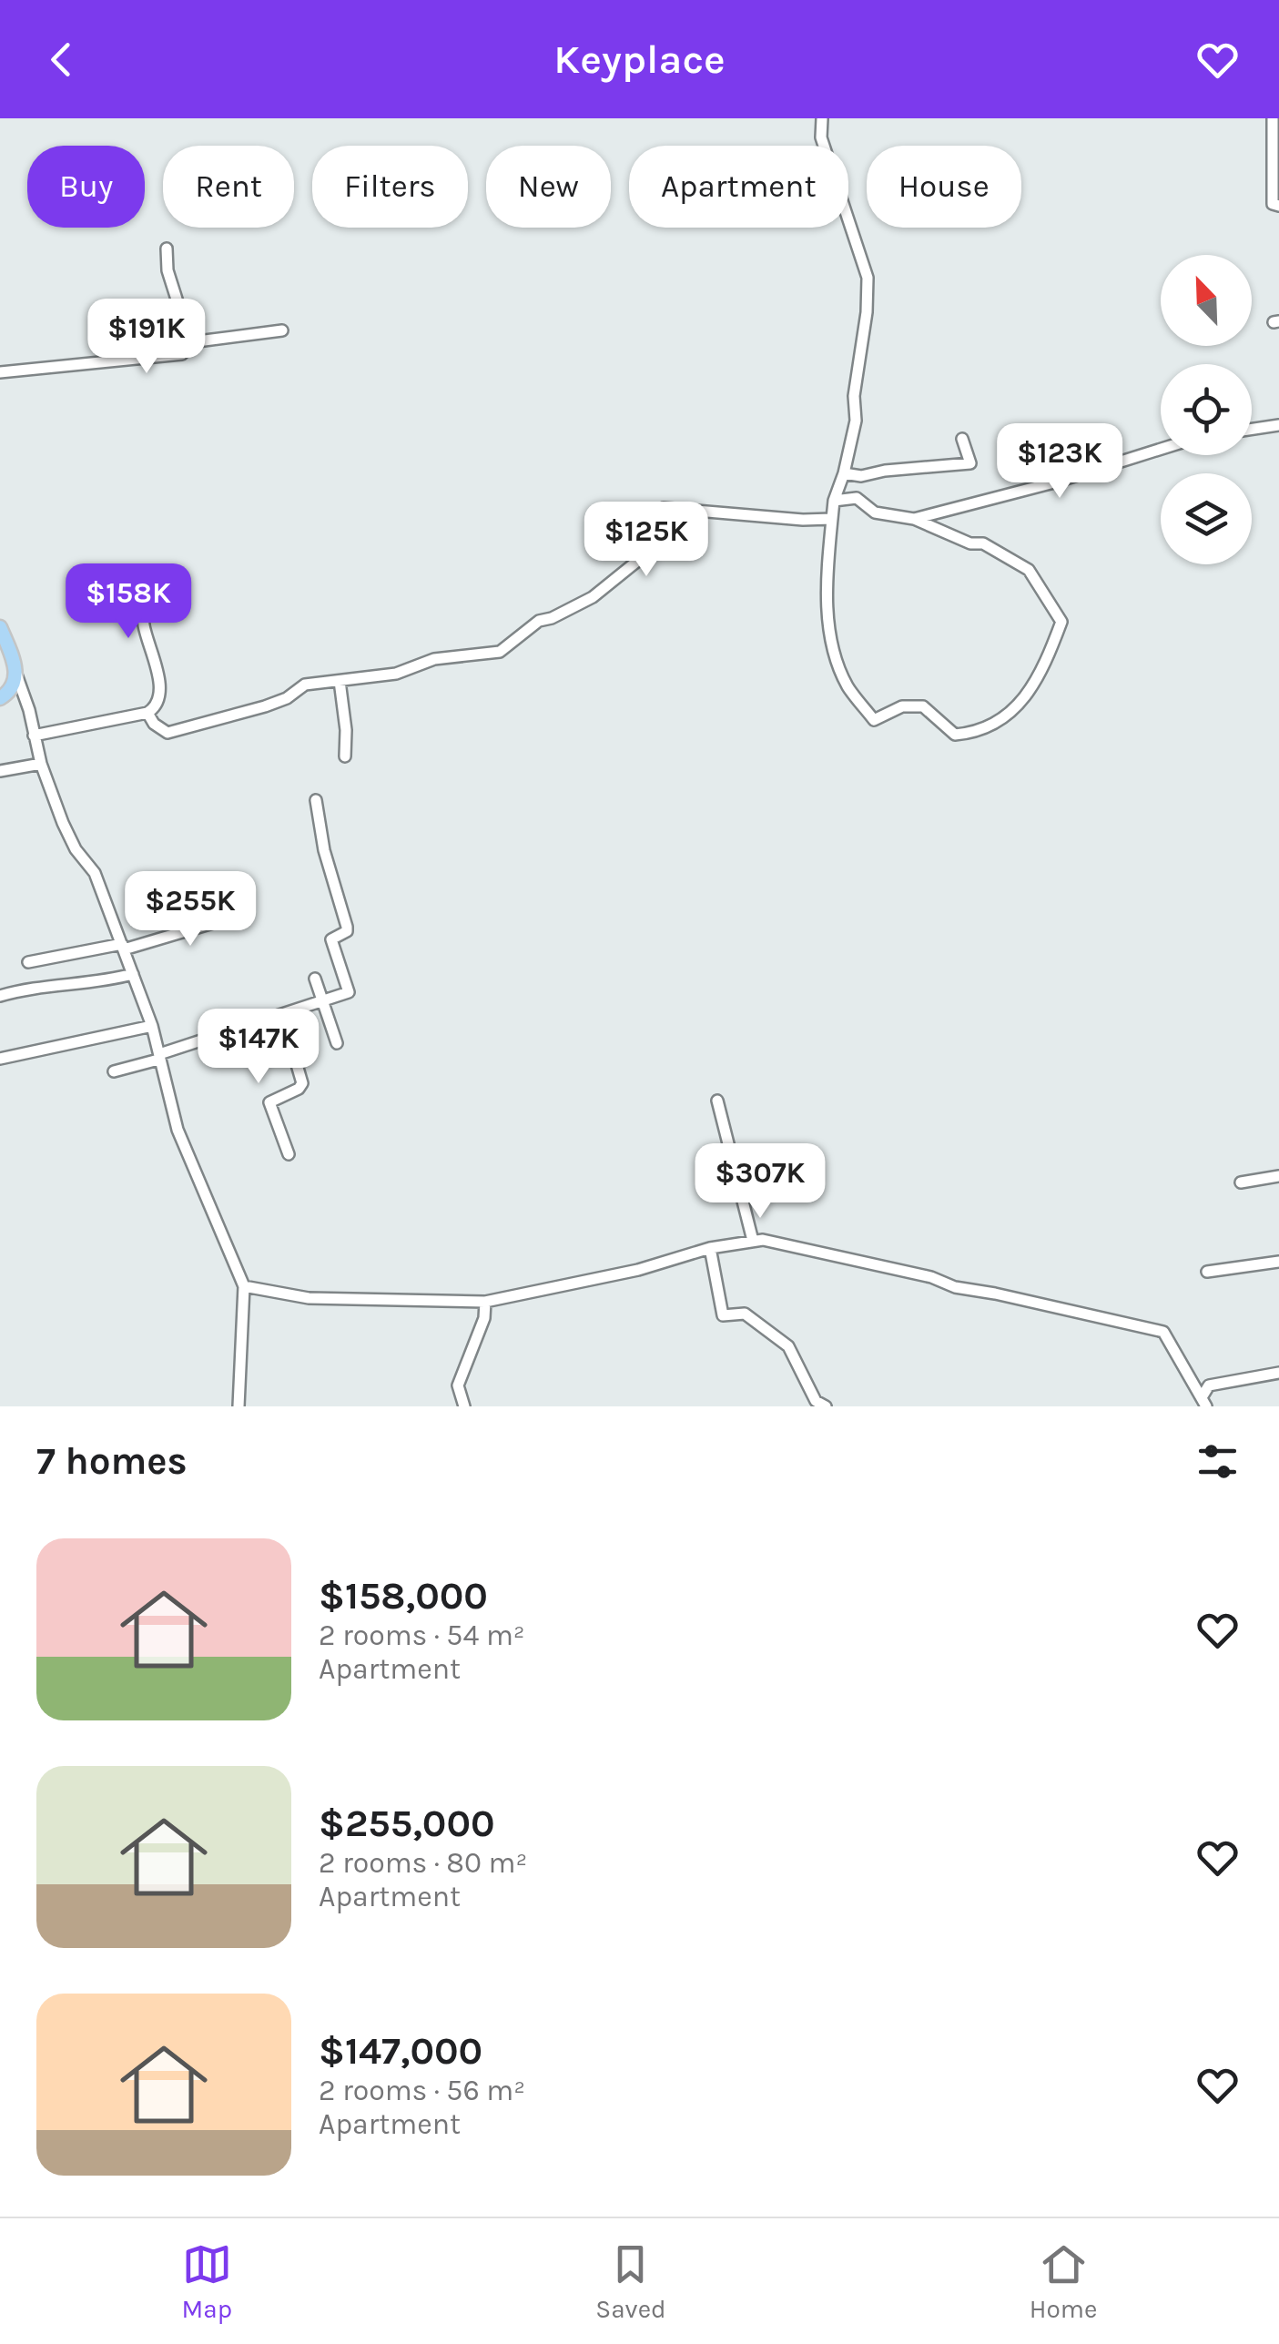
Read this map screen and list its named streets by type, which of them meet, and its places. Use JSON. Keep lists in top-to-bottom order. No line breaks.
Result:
{"north":"top left","page":{"header":"Keyplace","chip":["Buy","Rent","Filters","New","Apartment","House"],"price":["$191K","$123K","$125K","$158K","$255K","$147K","$307K"],"heading":"7 homes","list":[{"name":"$158,000","note":"2 rooms · 54 m² · Apartment"},{"name":"$255,000","note":"2 rooms · 80 m² · Apartment"},{"name":"$147,000","note":"2 rooms · 56 m² · Apartment"}],"tabs":["Map","Saved","Home"]}}
